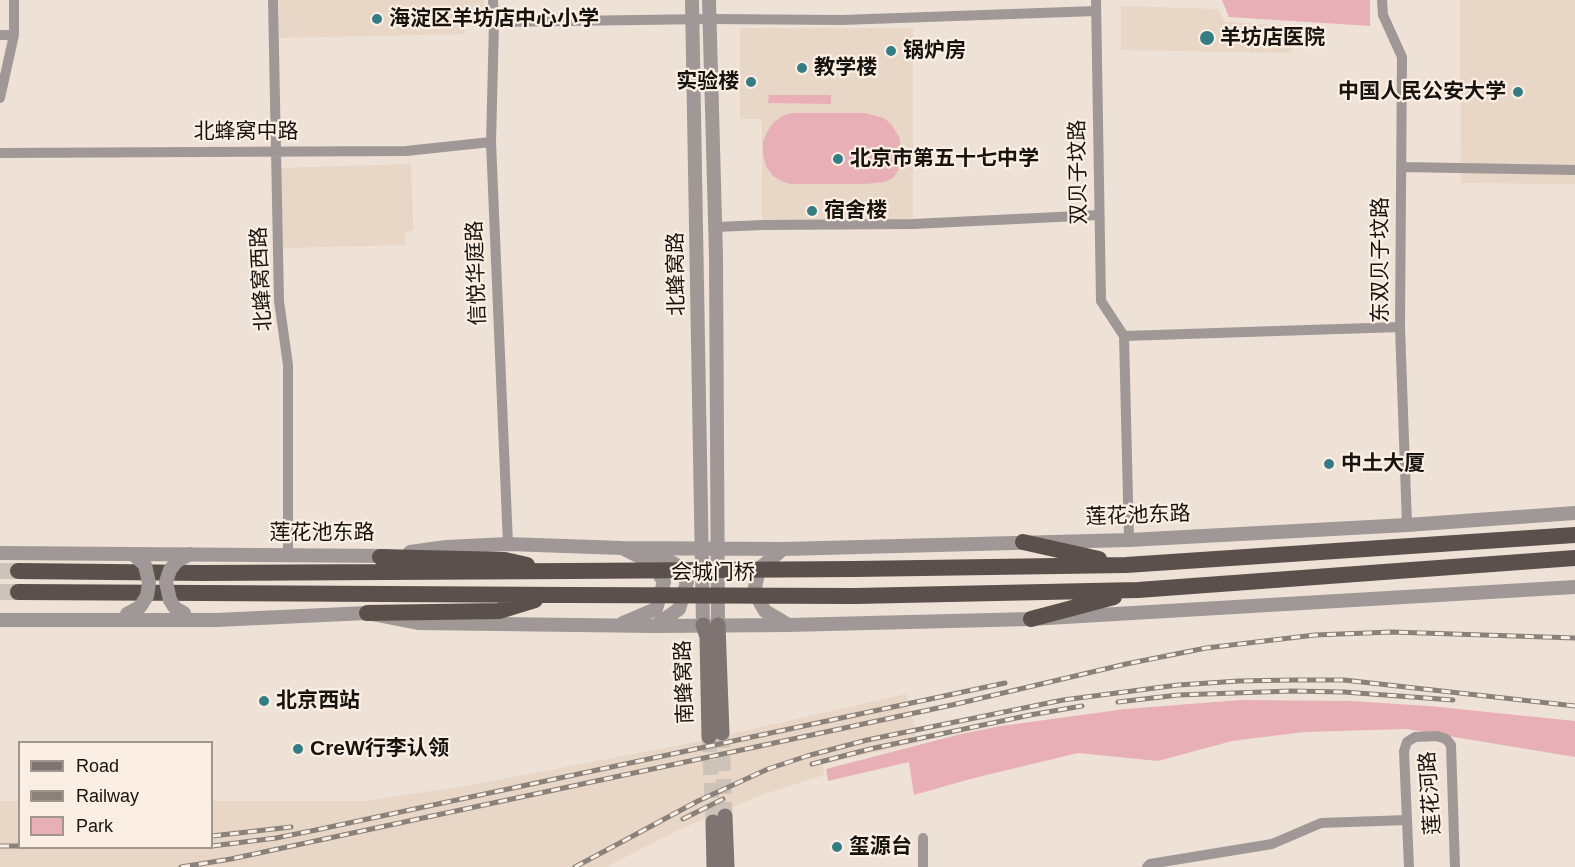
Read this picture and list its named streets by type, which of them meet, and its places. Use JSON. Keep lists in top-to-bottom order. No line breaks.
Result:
{"streets":{"highway":["莲花池东路","会城门桥"],"main road":["南蜂窝路"],"street":["北蜂窝中路","双贝子坟路","东双贝子坟路","信悦华庭路","北蜂窝路","北蜂窝西路","莲花河路"]},"crossings":[["北蜂窝中路","信悦华庭路"],["北蜂窝中路","北蜂窝西路"],["东双贝子坟路","莲花池东路"],["信悦华庭路","莲花池东路"],["北蜂窝路","莲花池东路"],["北蜂窝路","南蜂窝路"],["北蜂窝西路","莲花池东路"],["莲花池东路","会城门桥"]],"places":["海淀区羊坊店中心小学","羊坊店医院","锅炉房","教学楼","实验楼","中国人民公安大学","北京市第五十七中学","宿舍楼","中土大厦","北京西站","CreW行李认领","玺源台"],"legend":["Road","Railway","Park"]}
